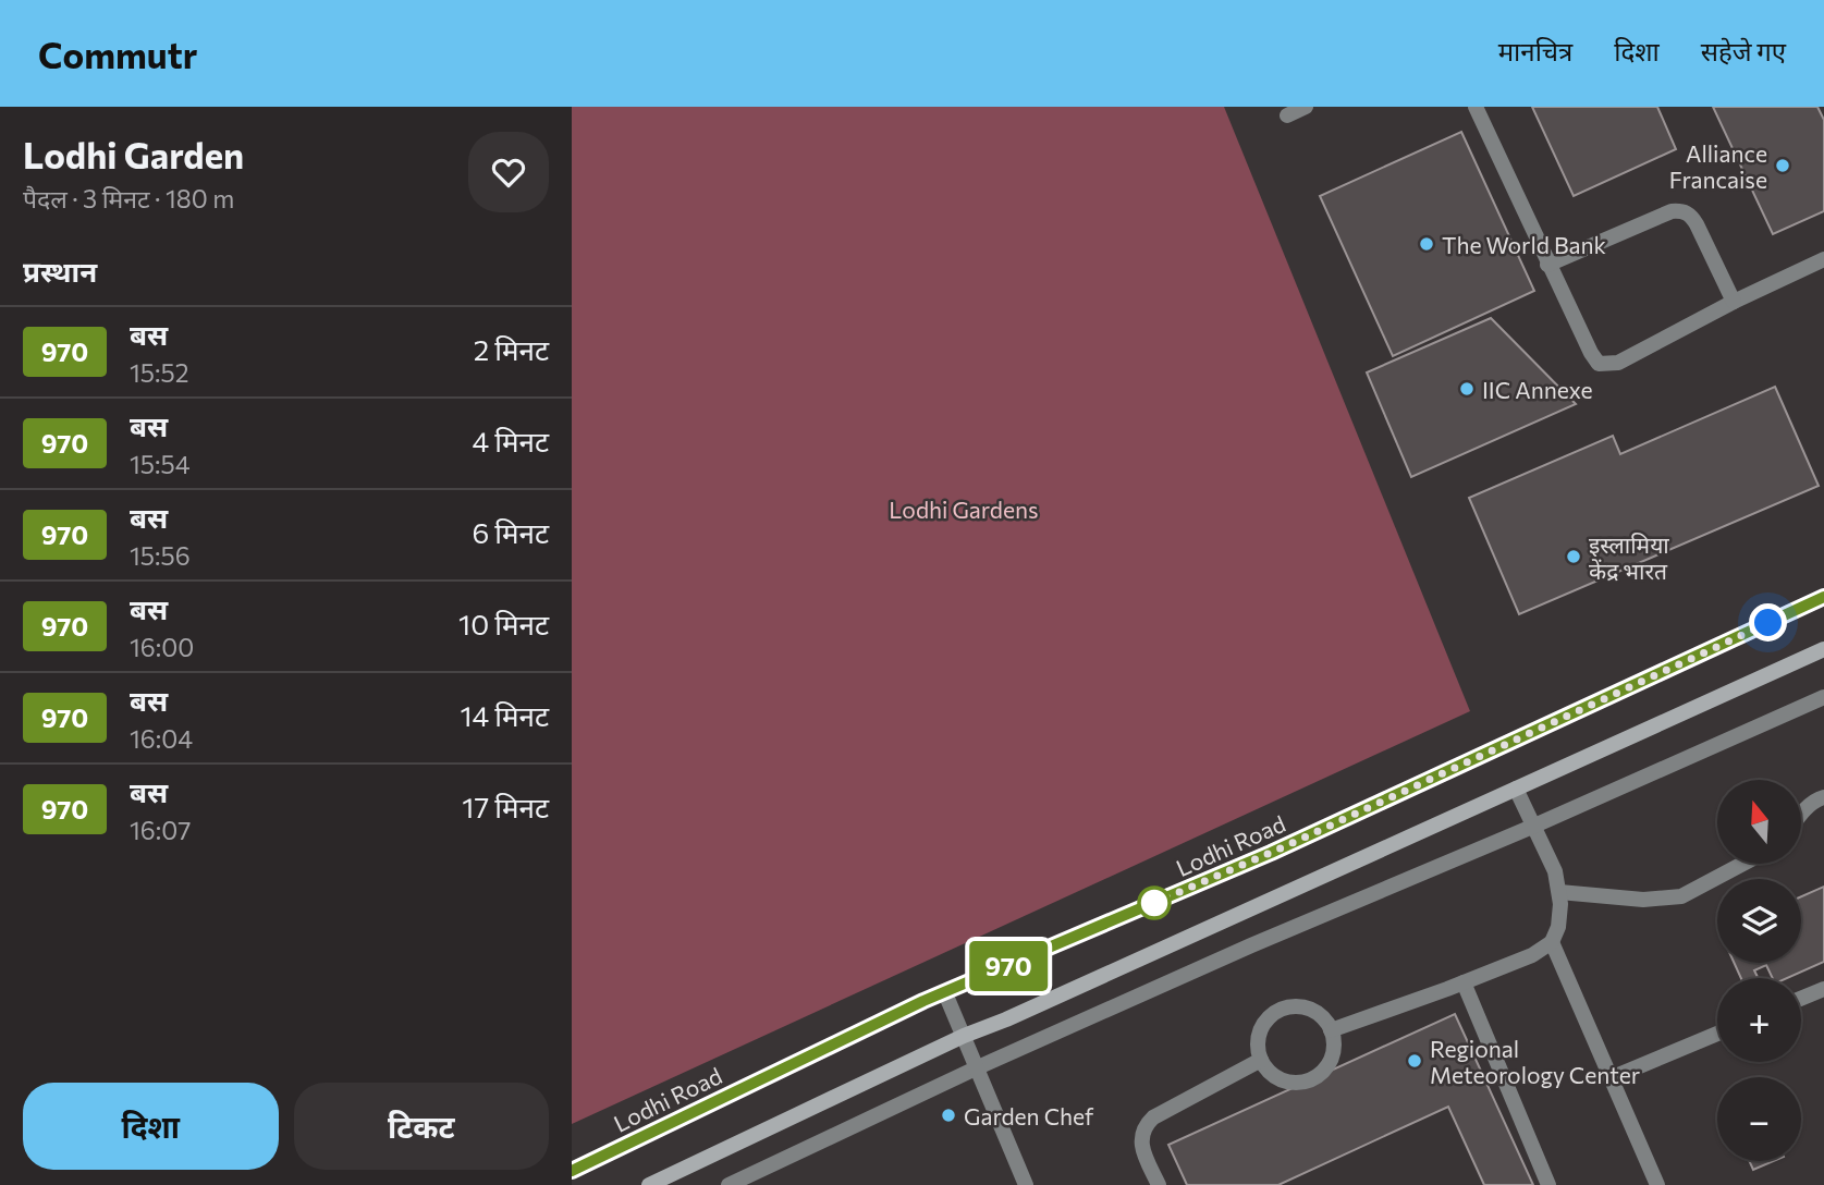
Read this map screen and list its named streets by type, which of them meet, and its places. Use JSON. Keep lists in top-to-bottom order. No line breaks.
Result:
{"streets":{"main road":["Lodhi Road"]},"parks":["Lodhi Gardens"],"places":["Alliance Francaise","The World Bank","IIC Annexe","इस्लामिया केंद्र भारत","Regional Meteorology Center","Garden Chef"],"lines":["bus line 970"],"north":"top","page":{"header":"Commutr","nav":["मानचित्र","दिशा","सहेजे गए"],"heading":[["Lodhi Garden","पैदल · 3 मिनट · 180 m"],"प्रस्थान"],"on_map":"970","list":[{"mark":"970","name":"बस","note":"15:52","value":"2 मिनट"},{"mark":"970","name":"बस","note":"15:54","value":"4 मिनट"},{"mark":"970","name":"बस","note":"15:56","value":"6 मिनट"},{"mark":"970","name":"बस","note":"16:00","value":"10 मिनट"},{"mark":"970","name":"बस","note":"16:04","value":"14 मिनट"},{"mark":"970","name":"बस","note":"16:07","value":"17 मिनट"}],"map_buttons":["+","−"],"buttons":["दिशा","टिकट"]}}
